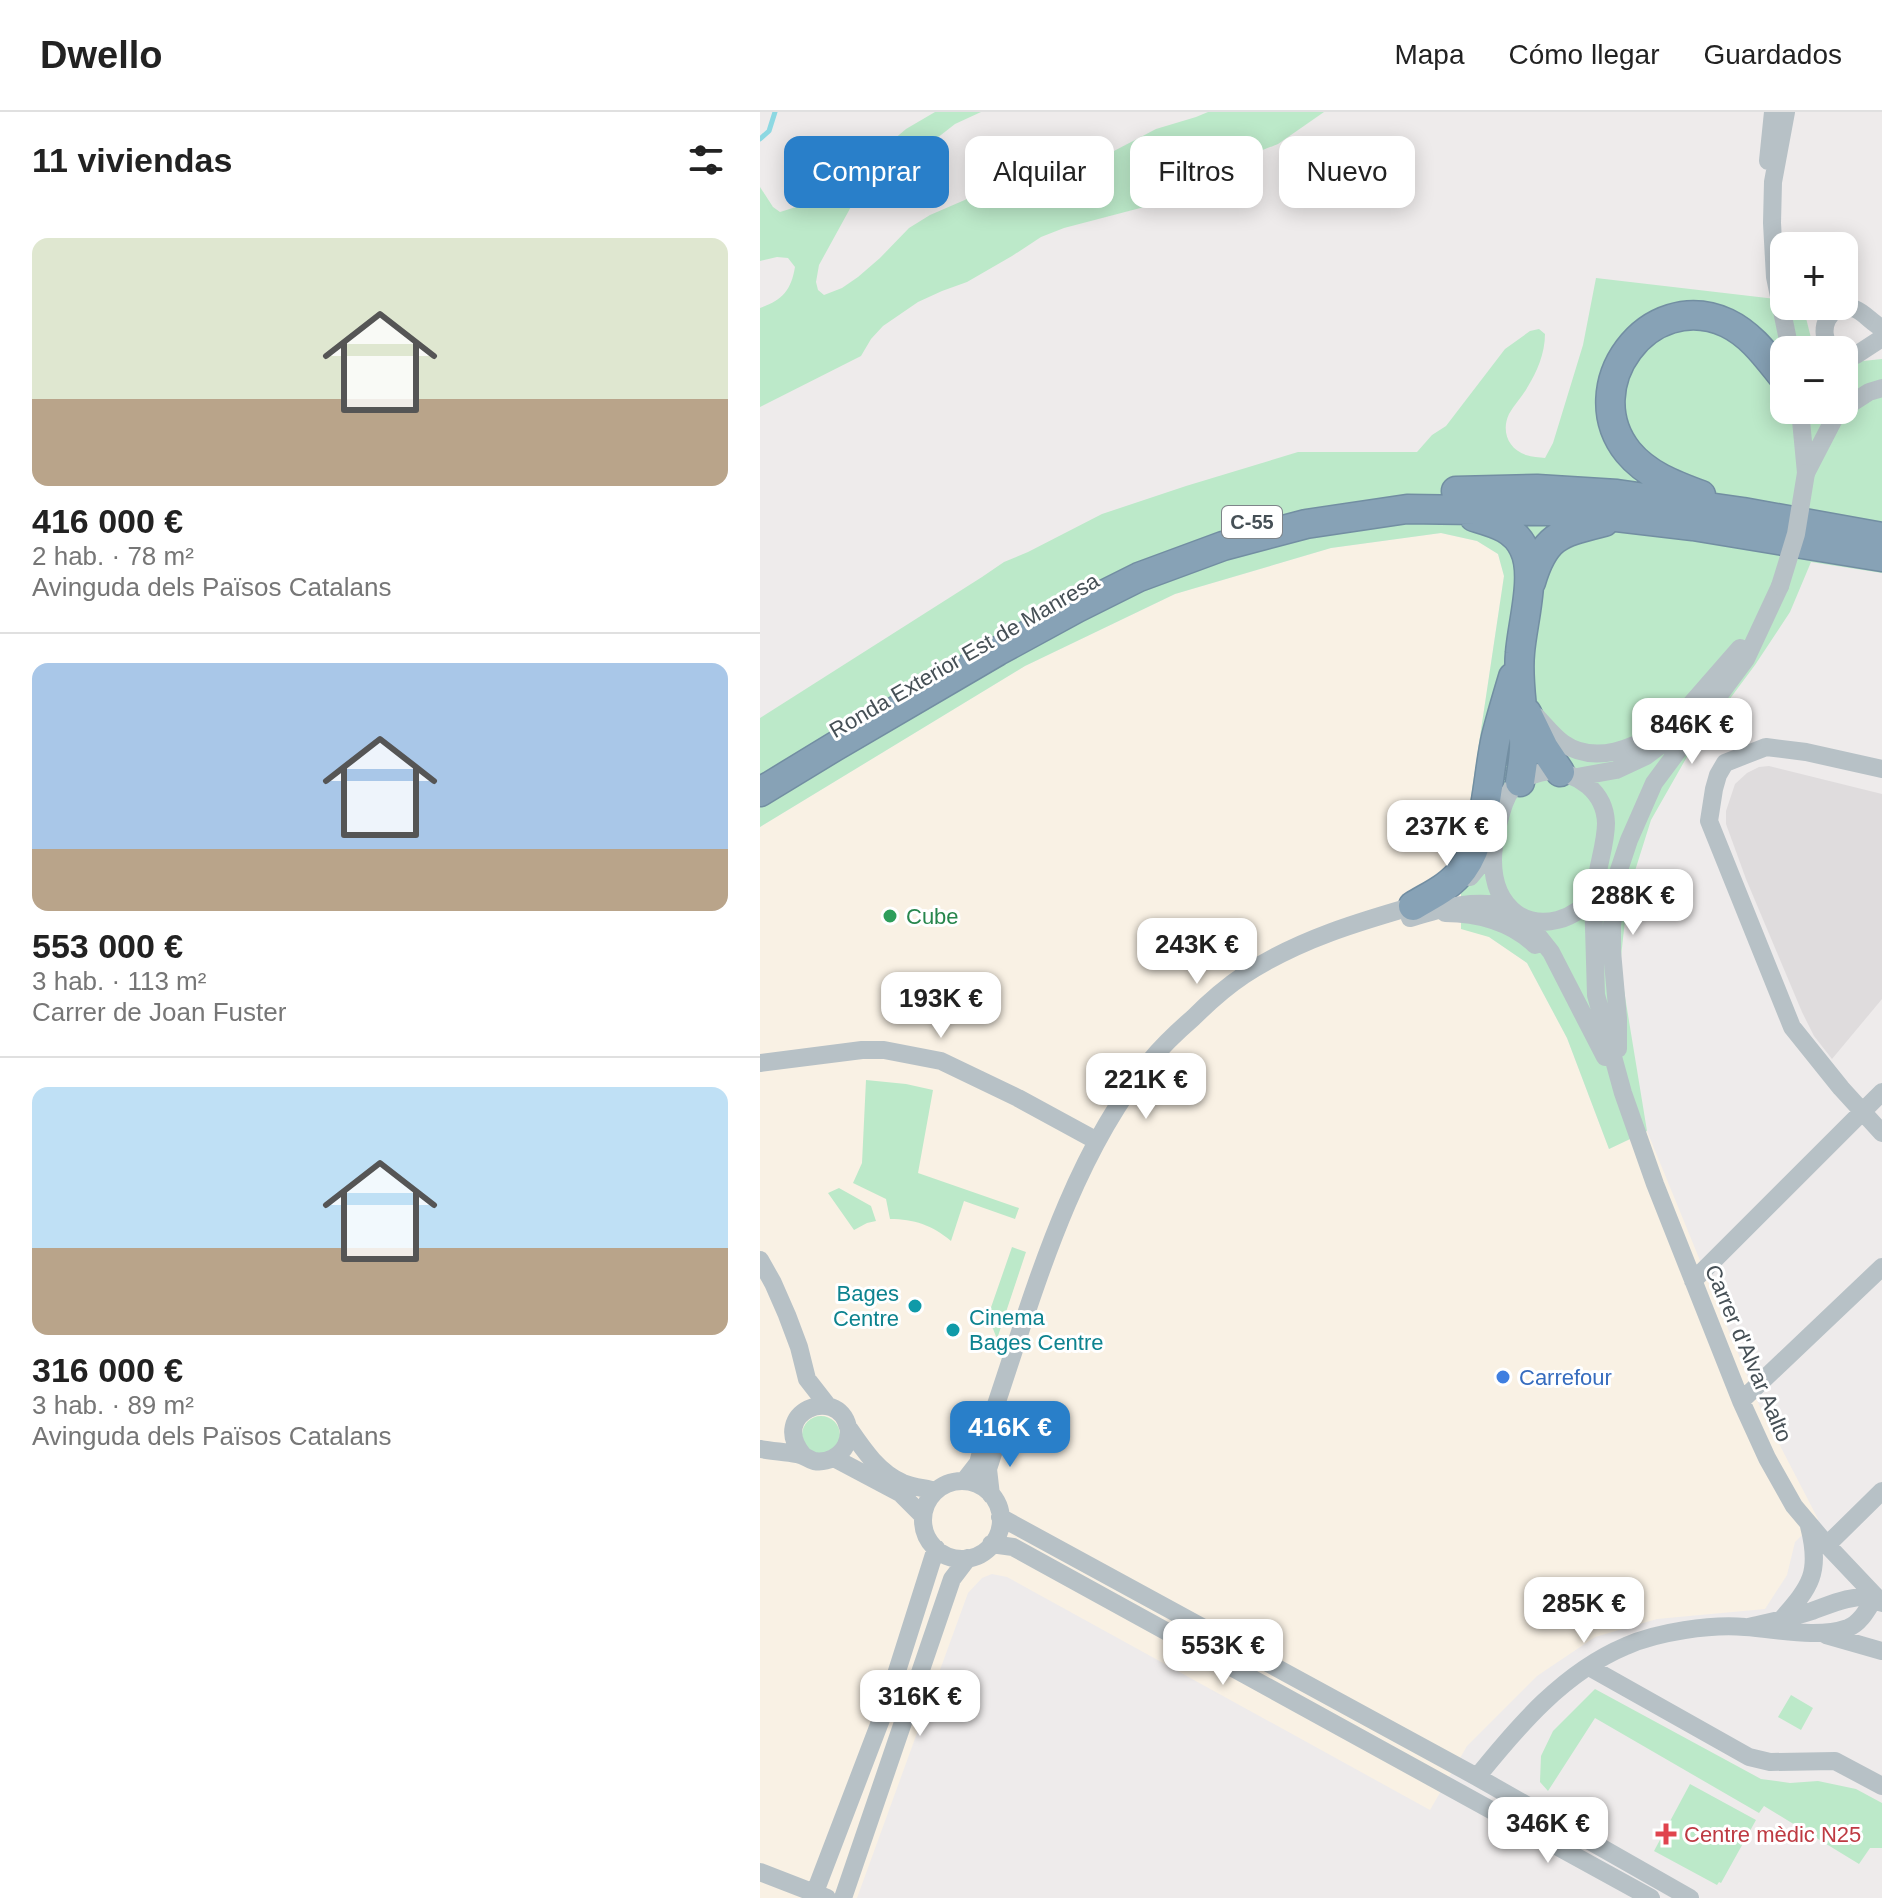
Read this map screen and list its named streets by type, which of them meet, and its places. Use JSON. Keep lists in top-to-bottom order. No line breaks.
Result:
{"streets":{"highway":["C-55","Ronda Exterior Est de Manresa"],"street":["Carrer d'Alvar Aalto"]},"crossings":[["C-55","Ronda Exterior Est de Manresa"]],"places":{"other":["Cube","Bages Centre","Cinema Bages Centre","Carrefour"],"health":["Centre mèdic N25"]},"page":{"header":"Dwello","nav":["Mapa","Cómo llegar","Guardados"],"heading":"11 viviendas","chip":["Comprar","Alquilar","Filtros","Nuevo"],"list":[{"name":"416 000 €","note":"2 hab. · 78 m² · Avinguda dels Països Catalans"},{"name":"553 000 €","note":"3 hab. · 113 m² · Carrer de Joan Fuster"},{"name":"316 000 €","note":"3 hab. · 89 m² · Avinguda dels Països Catalans"}],"map_buttons":["+","−"],"price":["846K €","237K €","288K €","243K €","193K €","221K €","416K €","285K €","553K €","316K €","346K €"]}}
